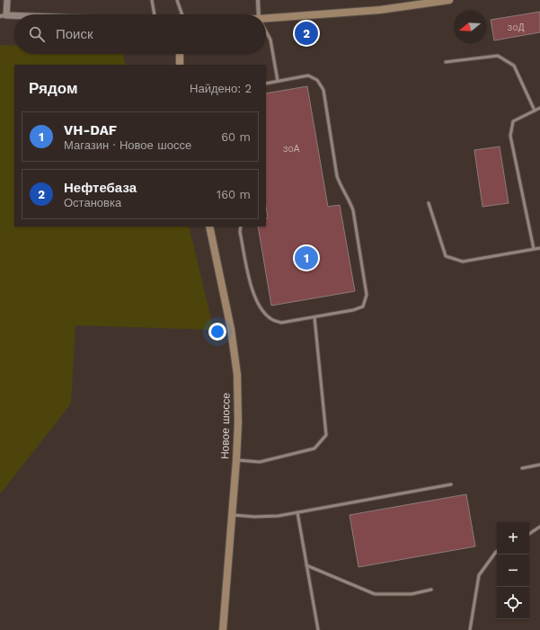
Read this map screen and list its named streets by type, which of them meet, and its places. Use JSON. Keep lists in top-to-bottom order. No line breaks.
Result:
{"streets":{"main road":["Новое шоссе"]},"house_numbers":["30Д","30А"],"north":"left","page":{"search":"Поиск","pins":["2","1"],"heading":["Рядом","Найдено: 2"],"list":[{"mark":"1","name":"VH-DAF","note":"Магазин · Новое шоссе","value":"60 m"},{"mark":"2","name":"Нефтебаза","note":"Остановка","value":"160 m"}],"map_buttons":["+","−"]}}
